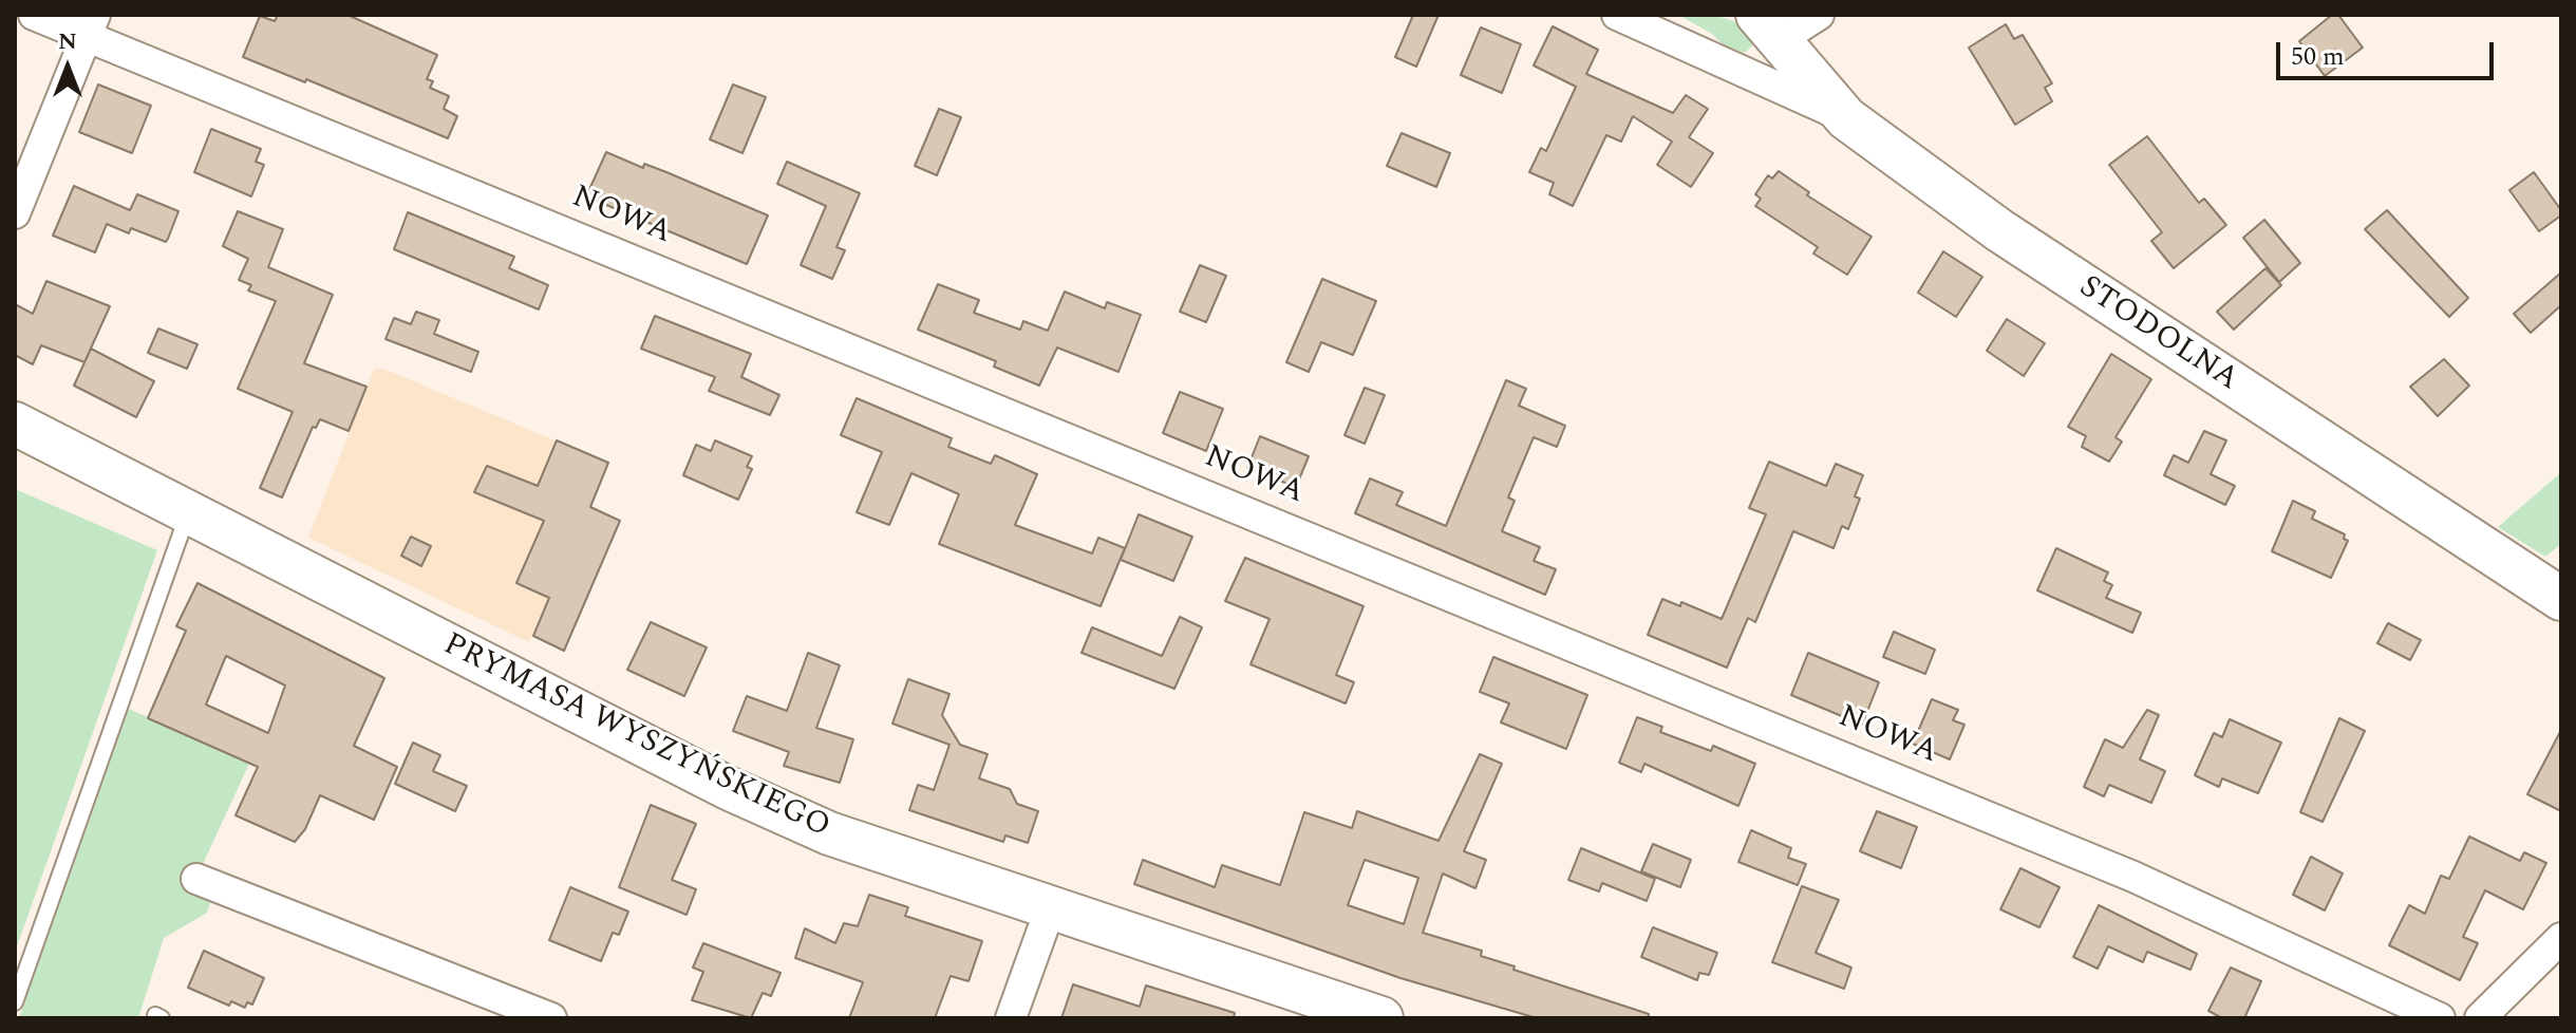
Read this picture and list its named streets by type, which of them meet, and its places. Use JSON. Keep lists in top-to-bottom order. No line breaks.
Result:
{"streets":{"street":["NOWA","STODOLNA","PRYMASA WYSZYŃSKIEGO"]},"scale_bar":"50 m","north":"top"}
